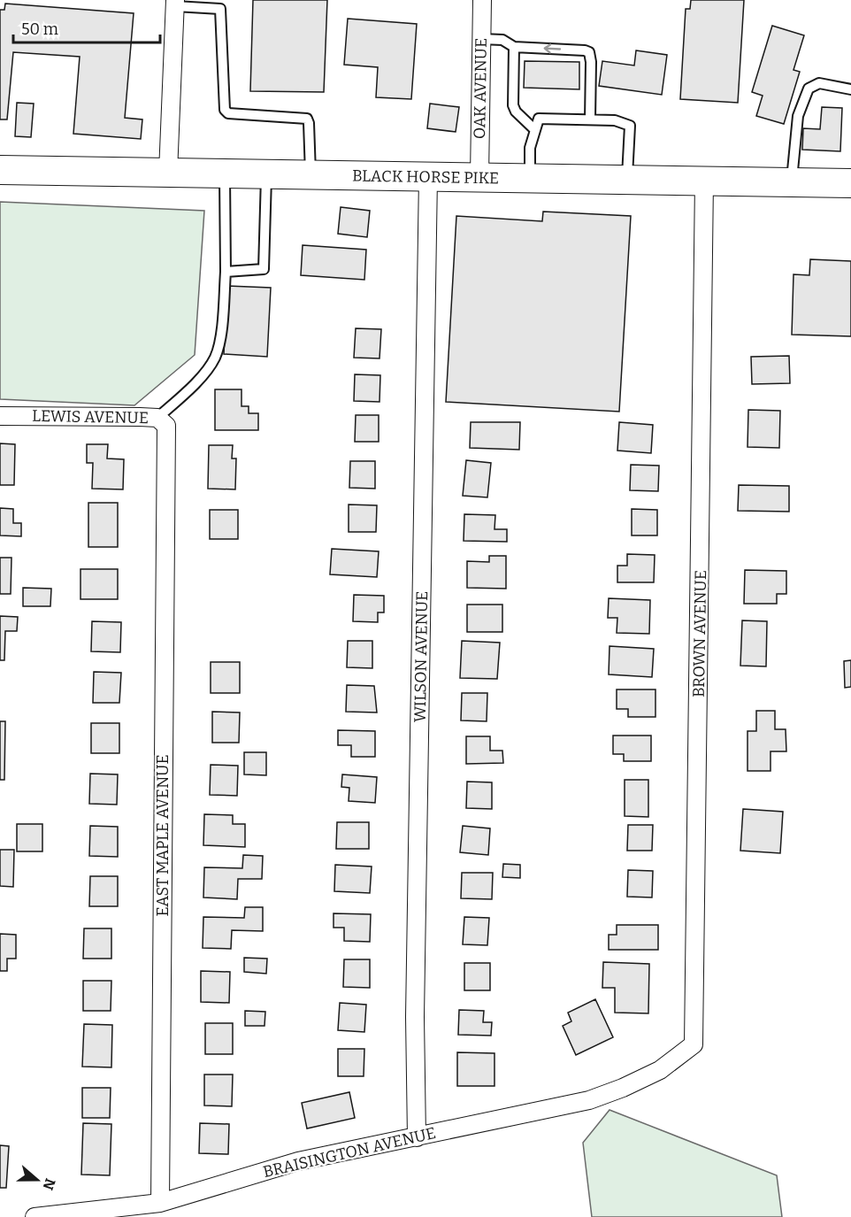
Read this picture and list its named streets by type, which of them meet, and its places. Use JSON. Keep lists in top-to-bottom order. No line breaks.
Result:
{"streets":{"main road":["BLACK HORSE PIKE"],"street":["OAK AVENUE","LEWIS AVENUE","BROWN AVENUE","WILSON AVENUE","EAST MAPLE AVENUE","BRAISINGTON AVENUE"]},"crossings":[["OAK AVENUE","BLACK HORSE PIKE"],["BLACK HORSE PIKE","BROWN AVENUE"],["BLACK HORSE PIKE","WILSON AVENUE"],["LEWIS AVENUE","EAST MAPLE AVENUE"],["BROWN AVENUE","BRAISINGTON AVENUE"],["WILSON AVENUE","BRAISINGTON AVENUE"],["EAST MAPLE AVENUE","BRAISINGTON AVENUE"]],"scale_bar":"50 m","north":"right"}
